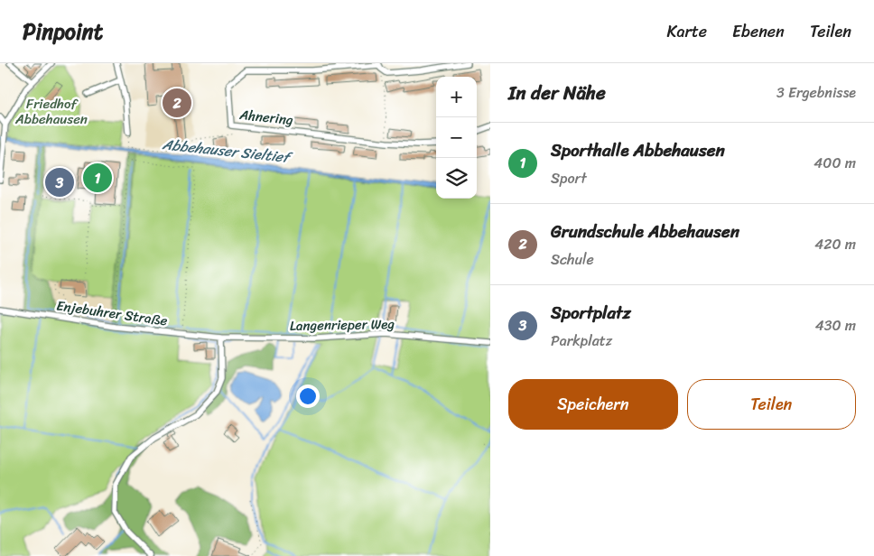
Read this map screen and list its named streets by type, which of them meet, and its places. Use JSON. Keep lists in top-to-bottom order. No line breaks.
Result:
{"streets":{"street":["Ahnering","Enjebuhrer Straße","Langenrieper Weg"]},"crossings":[["Enjebuhrer Straße","Langenrieper Weg"]],"water":["Abbehauser Sieltief"],"parks":["Friedhof Abbehausen"],"page":{"header":"Pinpoint","nav":["Karte","Ebenen","Teilen"],"heading":["In der Nähe","3 Ergebnisse"],"map_buttons":["+","−"],"pins":["2","1","3"],"list":[{"mark":"1","name":"Sporthalle Abbehausen","note":"Sport","value":"400 m"},{"mark":"2","name":"Grundschule Abbehausen","note":"Schule","value":"420 m"},{"mark":"3","name":"Sportplatz","note":"Parkplatz","value":"430 m"}],"buttons":["Speichern","Teilen"]}}
